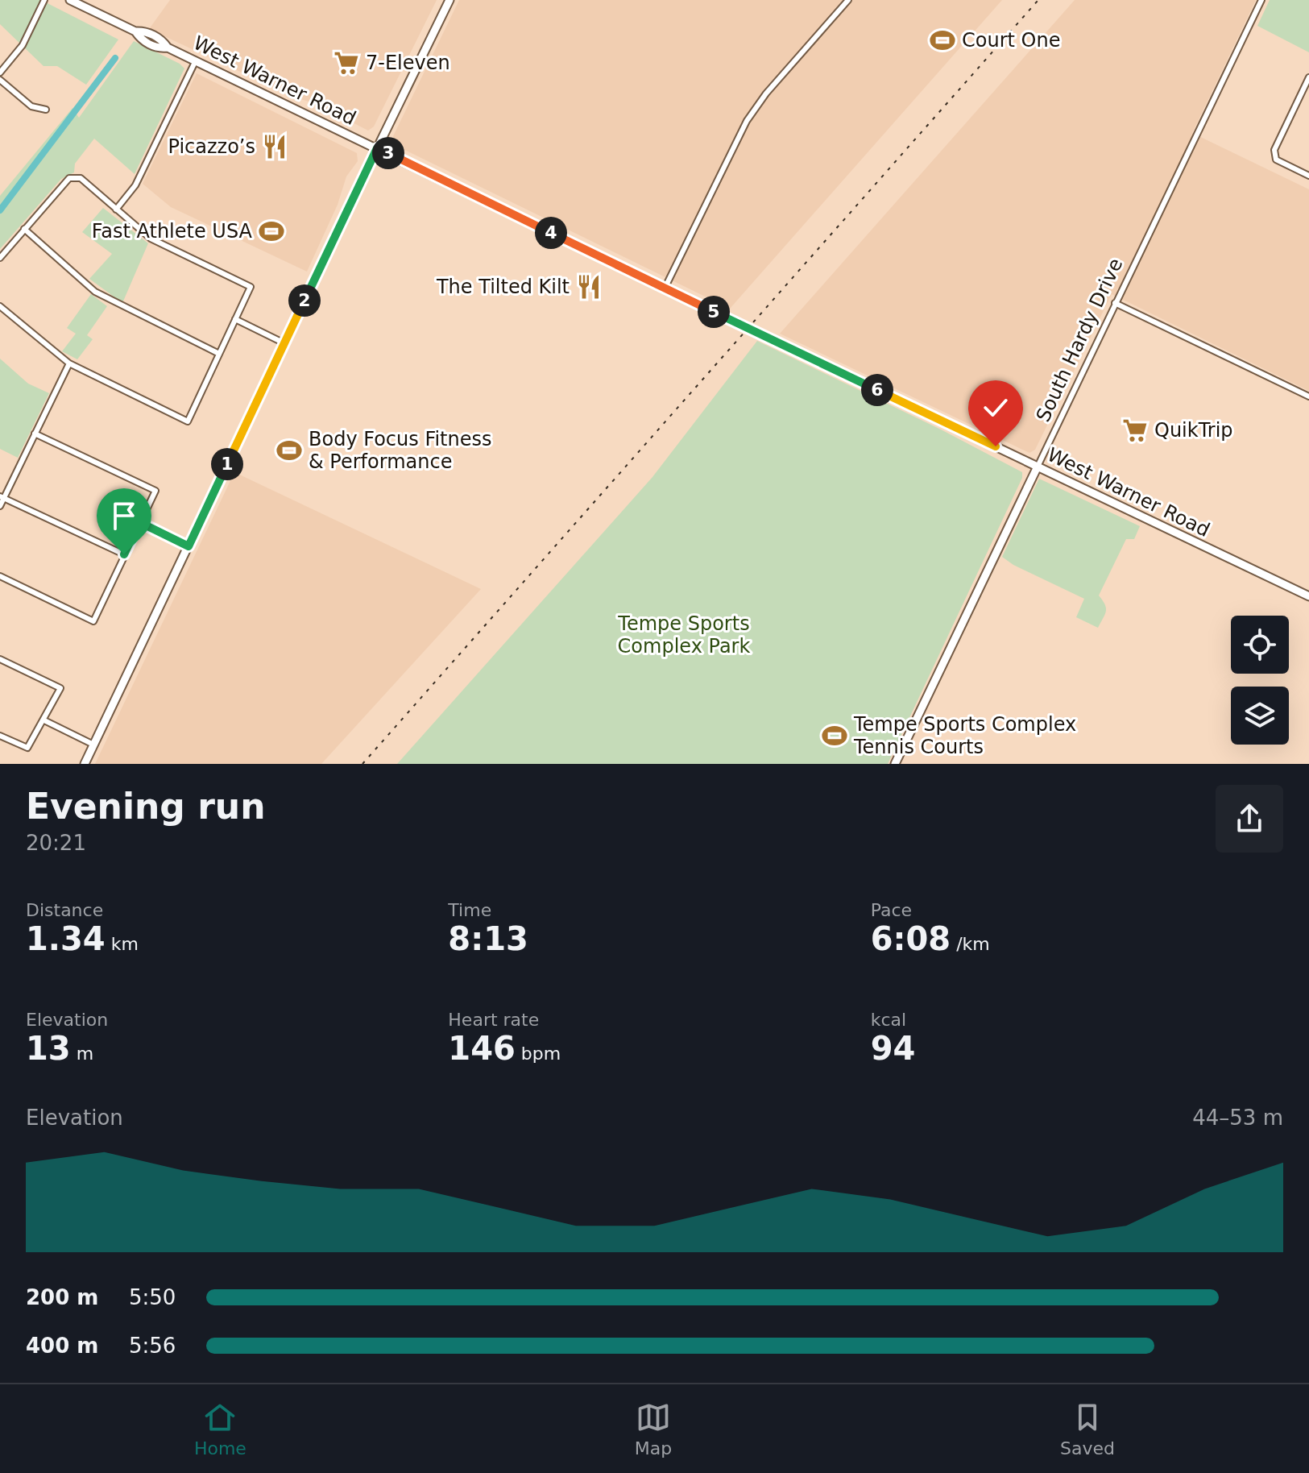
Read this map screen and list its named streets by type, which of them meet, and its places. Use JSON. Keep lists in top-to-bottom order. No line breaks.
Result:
{"streets":{"main road":["West Warner Road","South Hardy Drive"]},"crossings":[["West Warner Road","South Hardy Drive"]],"parks":["Tempe Sports Complex Park"],"places":{"sports":["Court One","Fast Athlete USA","Body Focus Fitness & Performance","Tempe Sports Complex Tennis Courts"],"supermarket":["7-Eleven","QuikTrip"],"restaurant":["Picazzo’s","The Tilted Kilt"]},"page":{"pins":["3","4","2","5","6","1"],"heading":["Evening run","20:21"],"stats":[["Distance","1.34 km"],["Time","8:13"],["Pace","6:08 /km"],["Elevation","13 m"],["Heart rate","146 bpm"],["kcal","94"]],"chart":["Elevation","44–53 m"],"list":[{"name":"200 m","note":"5:50"},{"name":"400 m","note":"5:56"}],"tabs":["Home","Map","Saved"]}}
